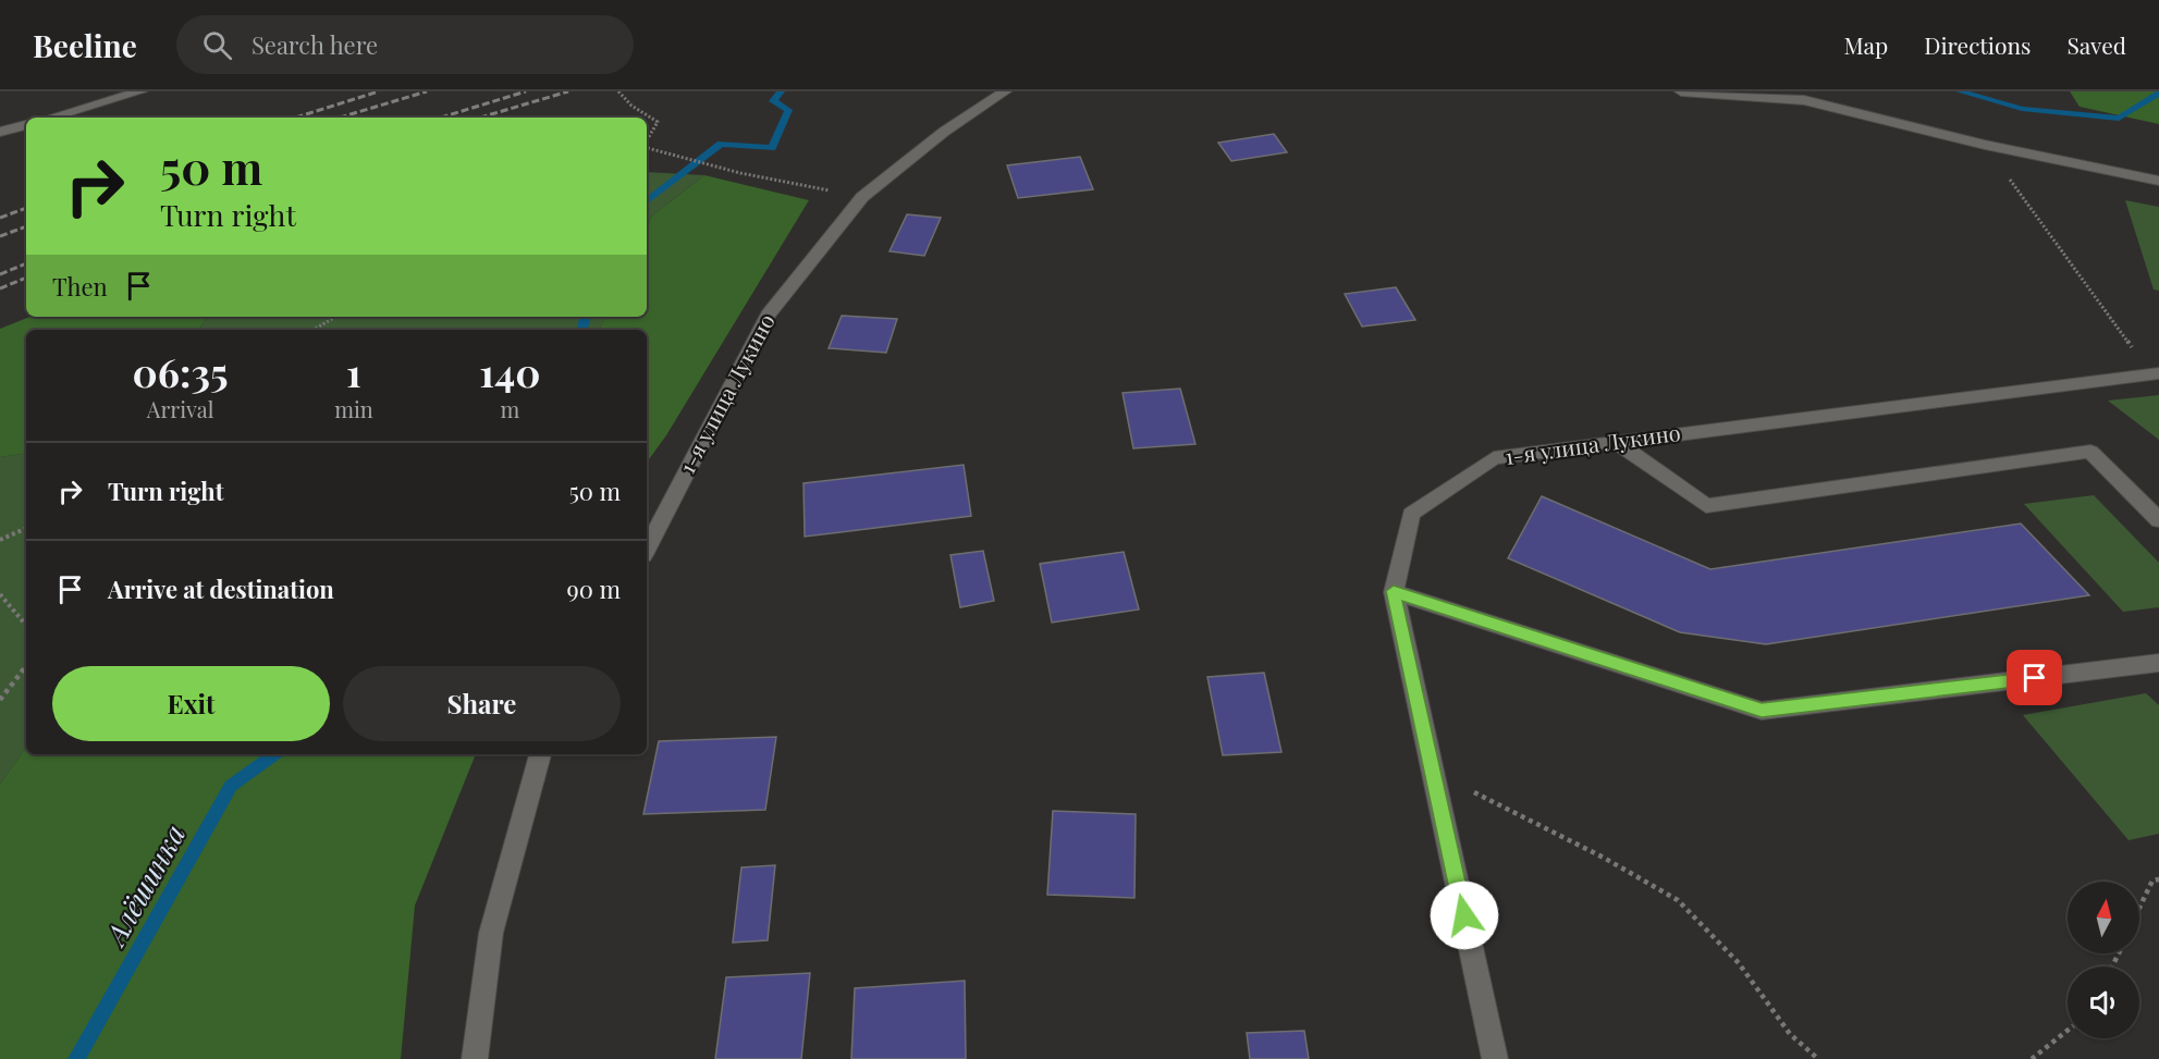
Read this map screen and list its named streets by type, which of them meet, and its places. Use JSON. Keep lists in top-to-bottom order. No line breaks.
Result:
{"streets":{"street":["1-я улица Лукино"]},"water":["Алёшинка"],"north":"top","page":{"header":"Beeline","search":"Search here","nav":["Map","Directions","Saved"],"turn":["50 m","Turn right"],"then":"Then","eta":["06:35","Arrival","1","min","140","m"],"list":[{"name":"Turn right","value":"50 m"},{"name":"Arrive at destination","value":"90 m"}],"buttons":["Exit","Share"]}}
